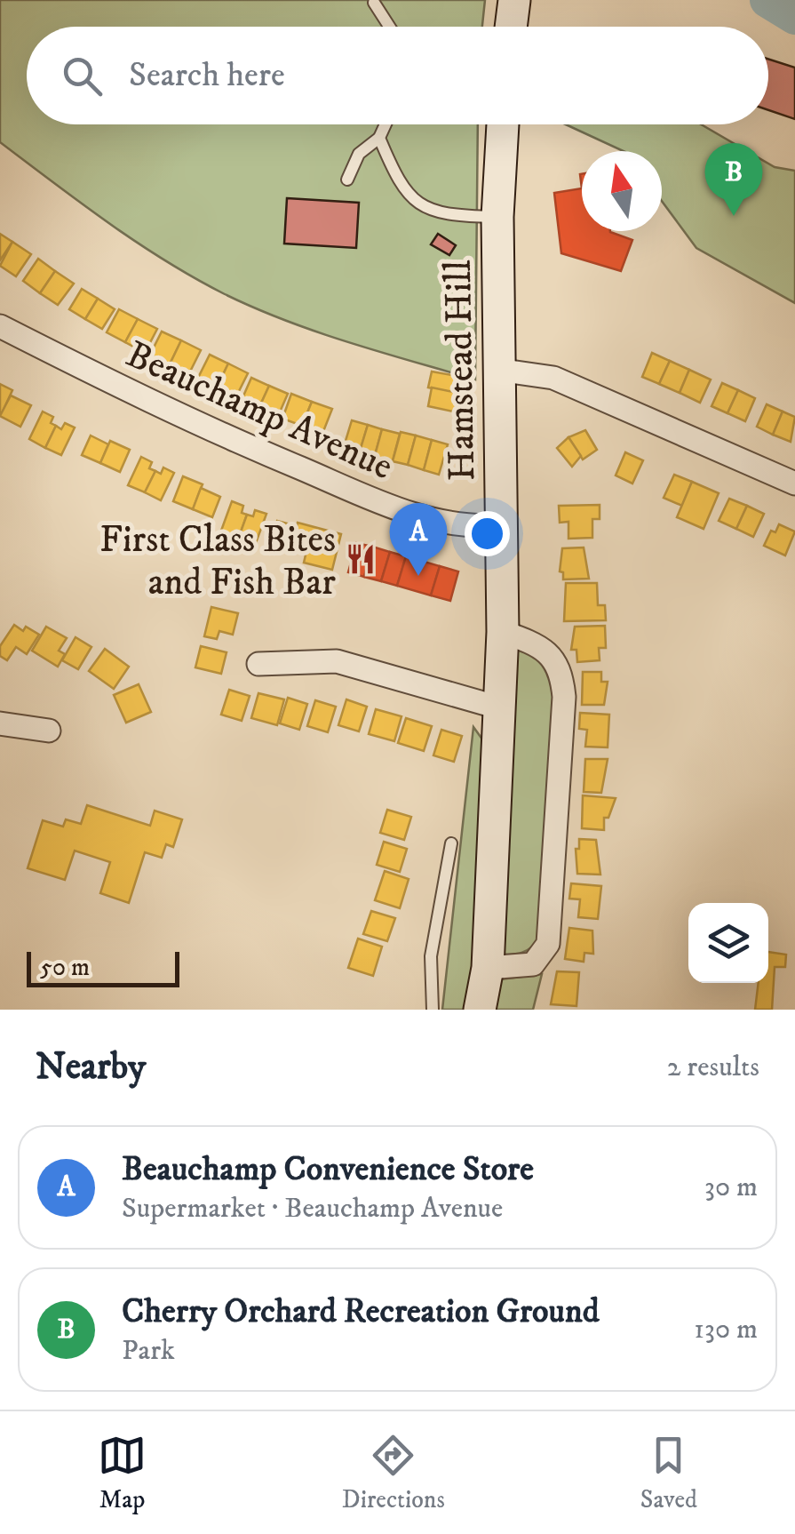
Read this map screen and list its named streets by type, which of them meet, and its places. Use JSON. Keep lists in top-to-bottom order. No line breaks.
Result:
{"streets":{"main road":["Hamstead Hill"],"street":["Beauchamp Avenue"]},"crossings":[["Hamstead Hill","Beauchamp Avenue"]],"places":{"restaurant":["First Class Bites and Fish Bar"]},"scale_bar":"50 m","north":"top","page":{"search":"Search here","pins":["B","A"],"scale":"50 m","heading":["Nearby","2 results"],"list":[{"mark":"A","name":"Beauchamp Convenience Store","note":"Supermarket · Beauchamp Avenue","value":"30 m"},{"mark":"B","name":"Cherry Orchard Recreation Ground","note":"Park","value":"130 m"}],"nav":["Map","Directions","Saved"]}}
